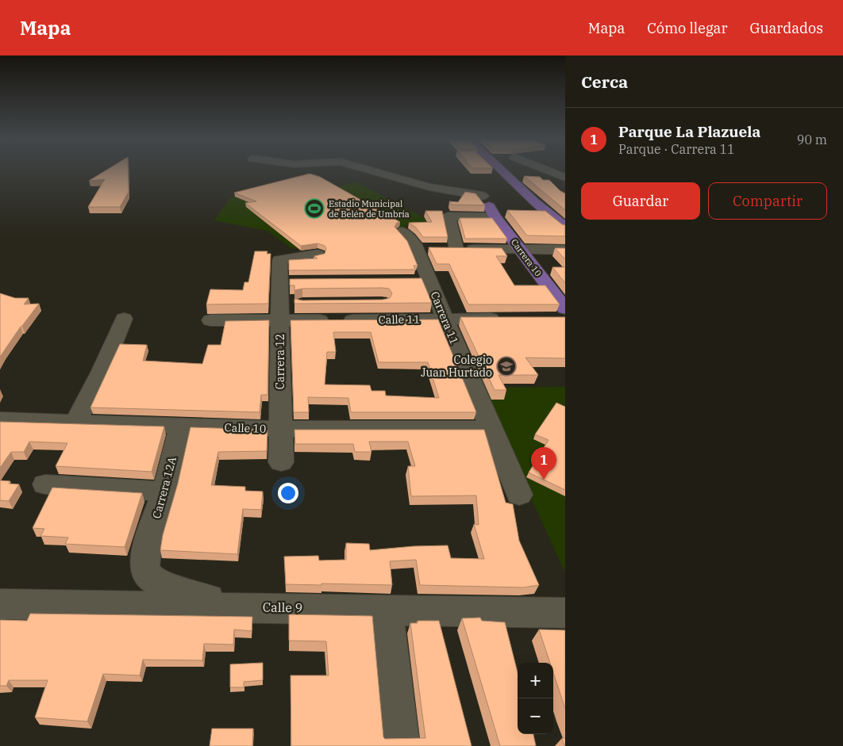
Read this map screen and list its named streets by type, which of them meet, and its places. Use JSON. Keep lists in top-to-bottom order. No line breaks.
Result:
{"streets":{"main road":["Carrera 10"],"street":["Carrera 11","Calle 11","Carrera 12","Calle 10","Carrera 12A","Calle 9"]},"crossings":[["Carrera 11","Calle 11"],["Carrera 11","Calle 10"],["Calle 11","Carrera 12"],["Carrera 12","Calle 10"],["Calle 10","Carrera 12A"],["Carrera 12A","Calle 9"]],"places":{"sports":["Estadio Municipal de Belén de Umbría"],"school or university":["Colegio Juan Hurtado"]},"page":{"header":"Mapa","nav":["Mapa","Cómo llegar","Guardados"],"heading":"Cerca","list":[{"mark":"1","name":"Parque La Plazuela","note":"Parque · Carrera 11","value":"90 m"}],"buttons":["Guardar","Compartir"],"pins":"1","map_buttons":["+","−"]}}
